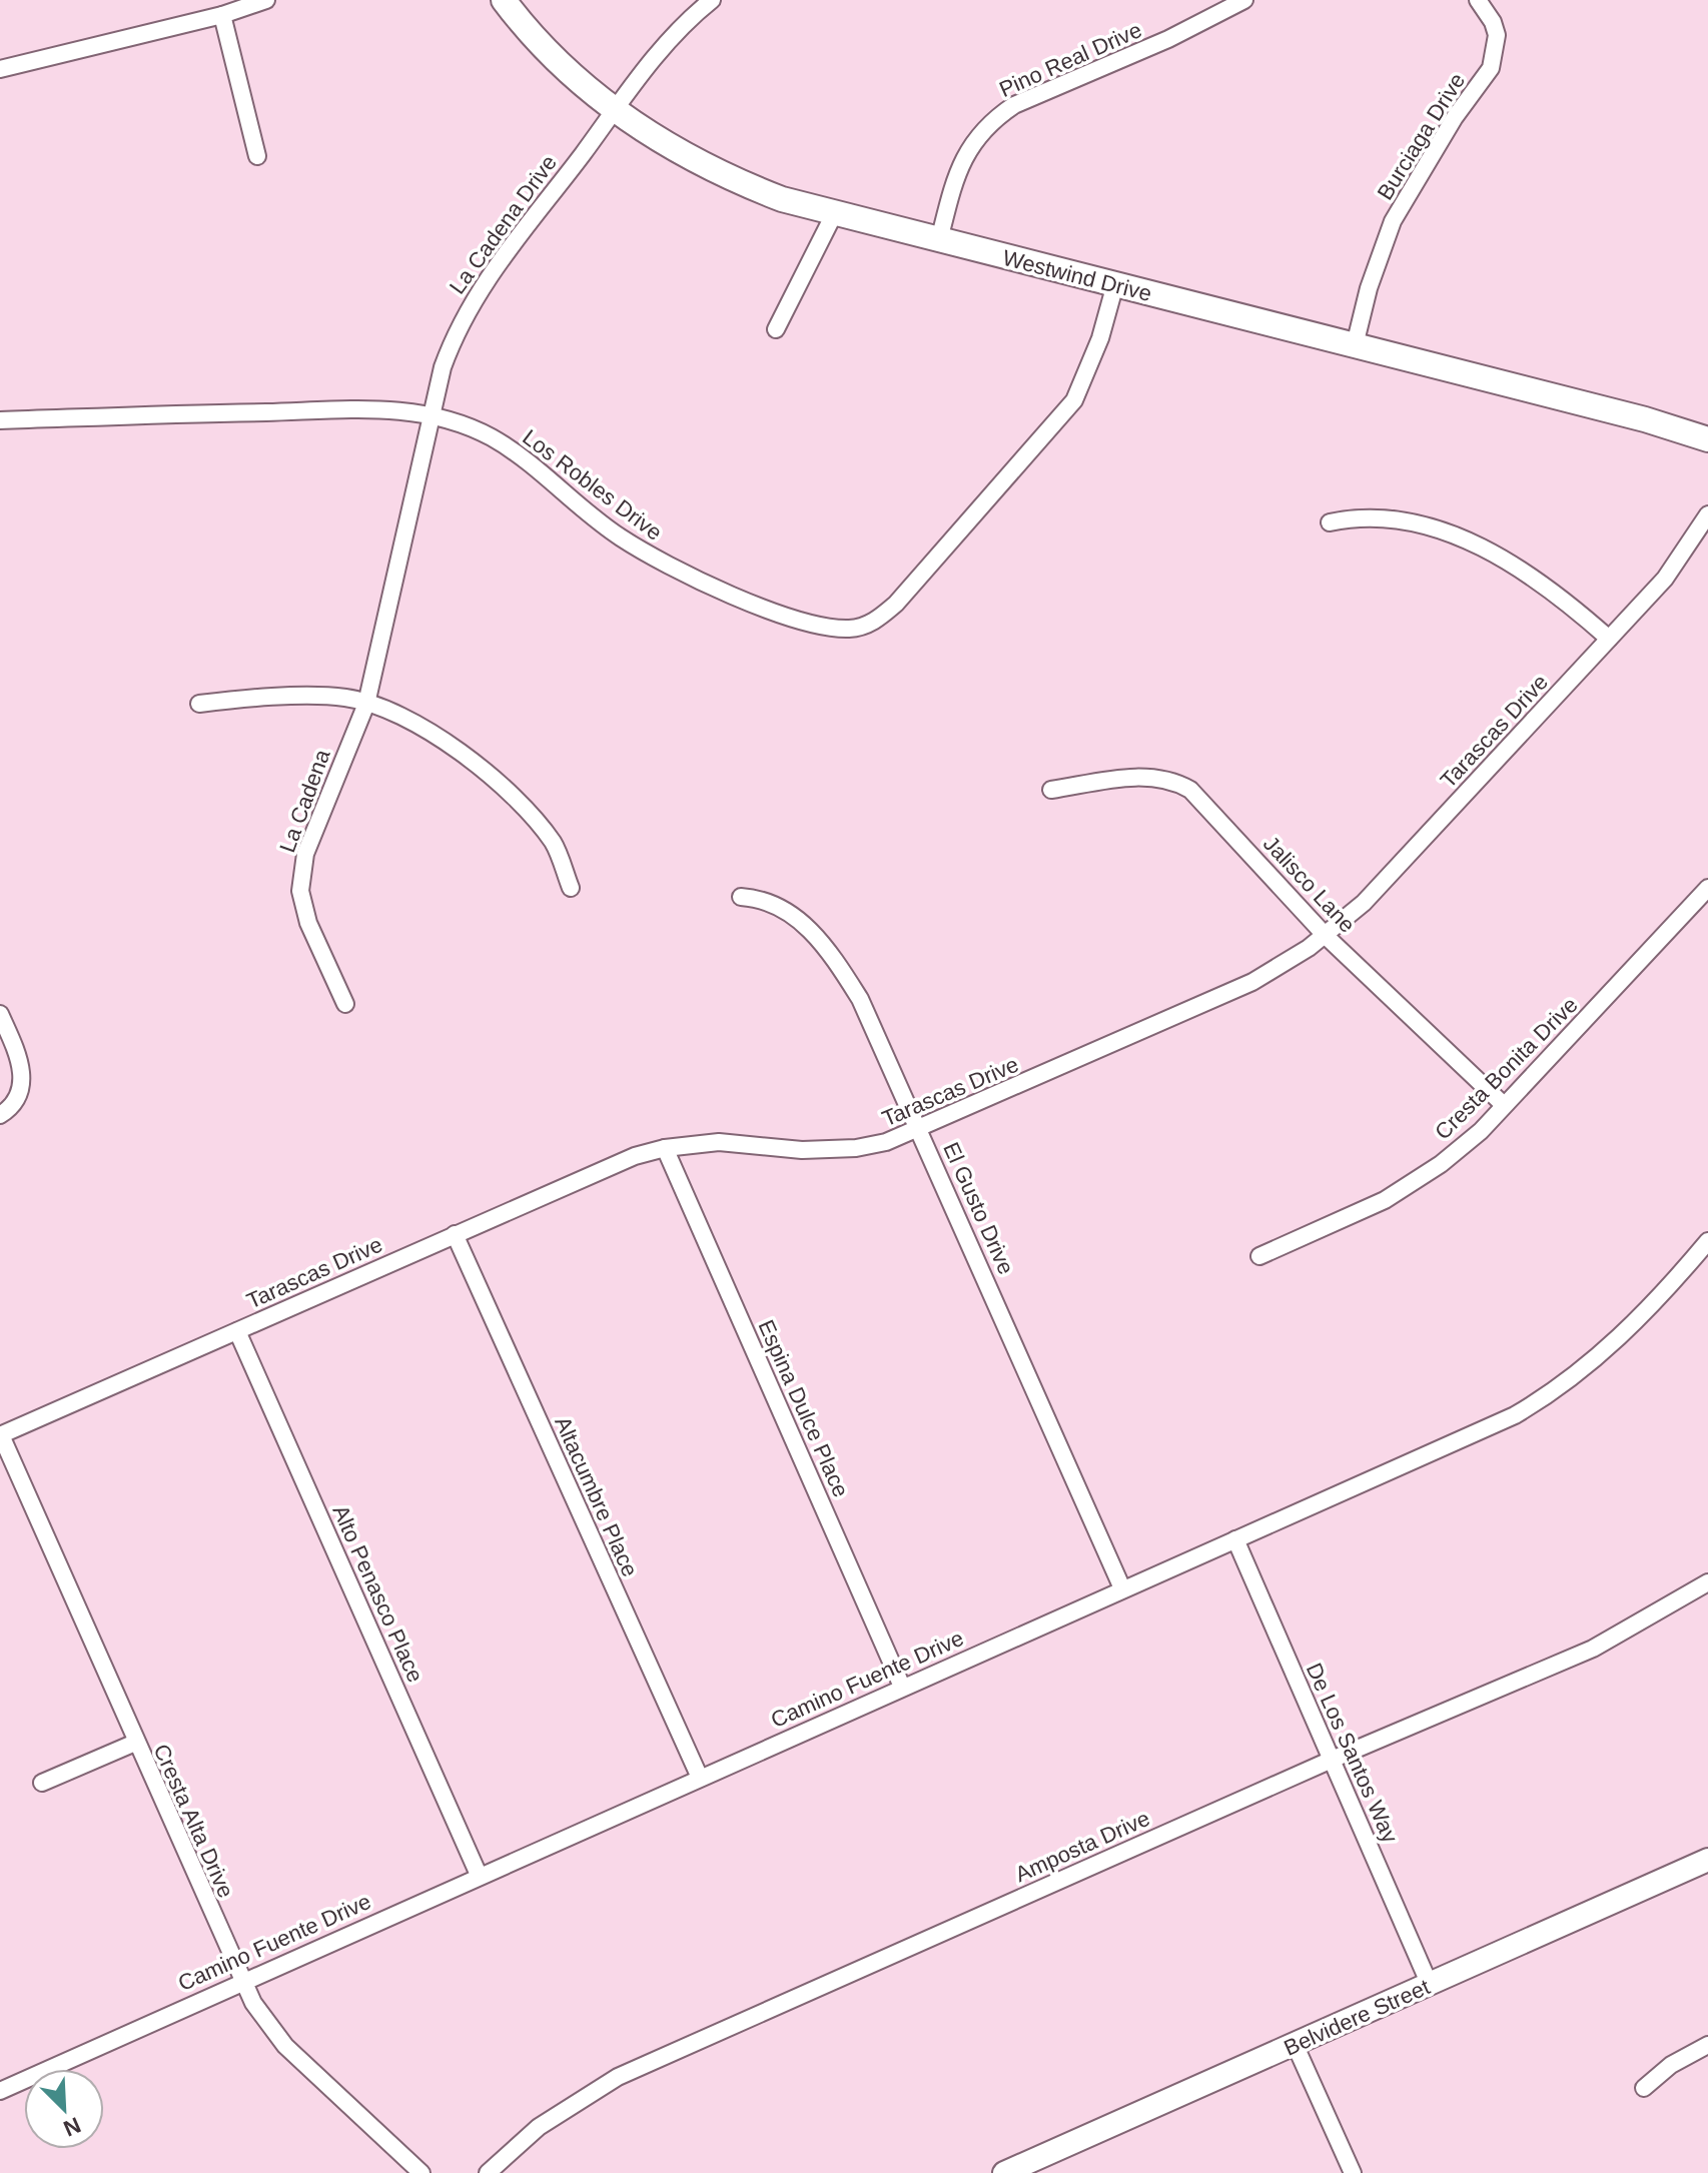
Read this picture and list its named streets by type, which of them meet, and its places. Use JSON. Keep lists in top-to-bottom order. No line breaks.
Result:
{"streets":{"main road":["Westwind Drive"],"street":["Pino Real Drive","Burciaga Drive","La Cadena Drive","Los Robles Drive","Tarascas Drive","La Cadena","Jalisco Lane","Cresta Bonita Drive","El Gusto Drive","Espina Dulce Place","Altacumbre Place","Alto Penasco Place","Camino Fuente Drive","De Los Santos Way","Cresta Alta Drive","Amposta Drive","Belvidere Street"]},"crossings":[["Pino Real Drive","Westwind Drive"],["Burciaga Drive","Westwind Drive"],["La Cadena Drive","Westwind Drive"],["La Cadena Drive","Los Robles Drive"],["La Cadena Drive","La Cadena"],["Westwind Drive","Los Robles Drive"],["Tarascas Drive","Jalisco Lane"],["Tarascas Drive","El Gusto Drive"],["Tarascas Drive","Espina Dulce Place"],["Tarascas Drive","Altacumbre Place"],["Tarascas Drive","Alto Penasco Place"],["Tarascas Drive","Cresta Alta Drive"],["Jalisco Lane","Cresta Bonita Drive"],["El Gusto Drive","Camino Fuente Drive"],["Espina Dulce Place","Camino Fuente Drive"],["Altacumbre Place","Camino Fuente Drive"],["Alto Penasco Place","Camino Fuente Drive"],["Camino Fuente Drive","De Los Santos Way"],["Camino Fuente Drive","Cresta Alta Drive"],["De Los Santos Way","Amposta Drive"],["De Los Santos Way","Belvidere Street"]],"north":"bottom right"}
